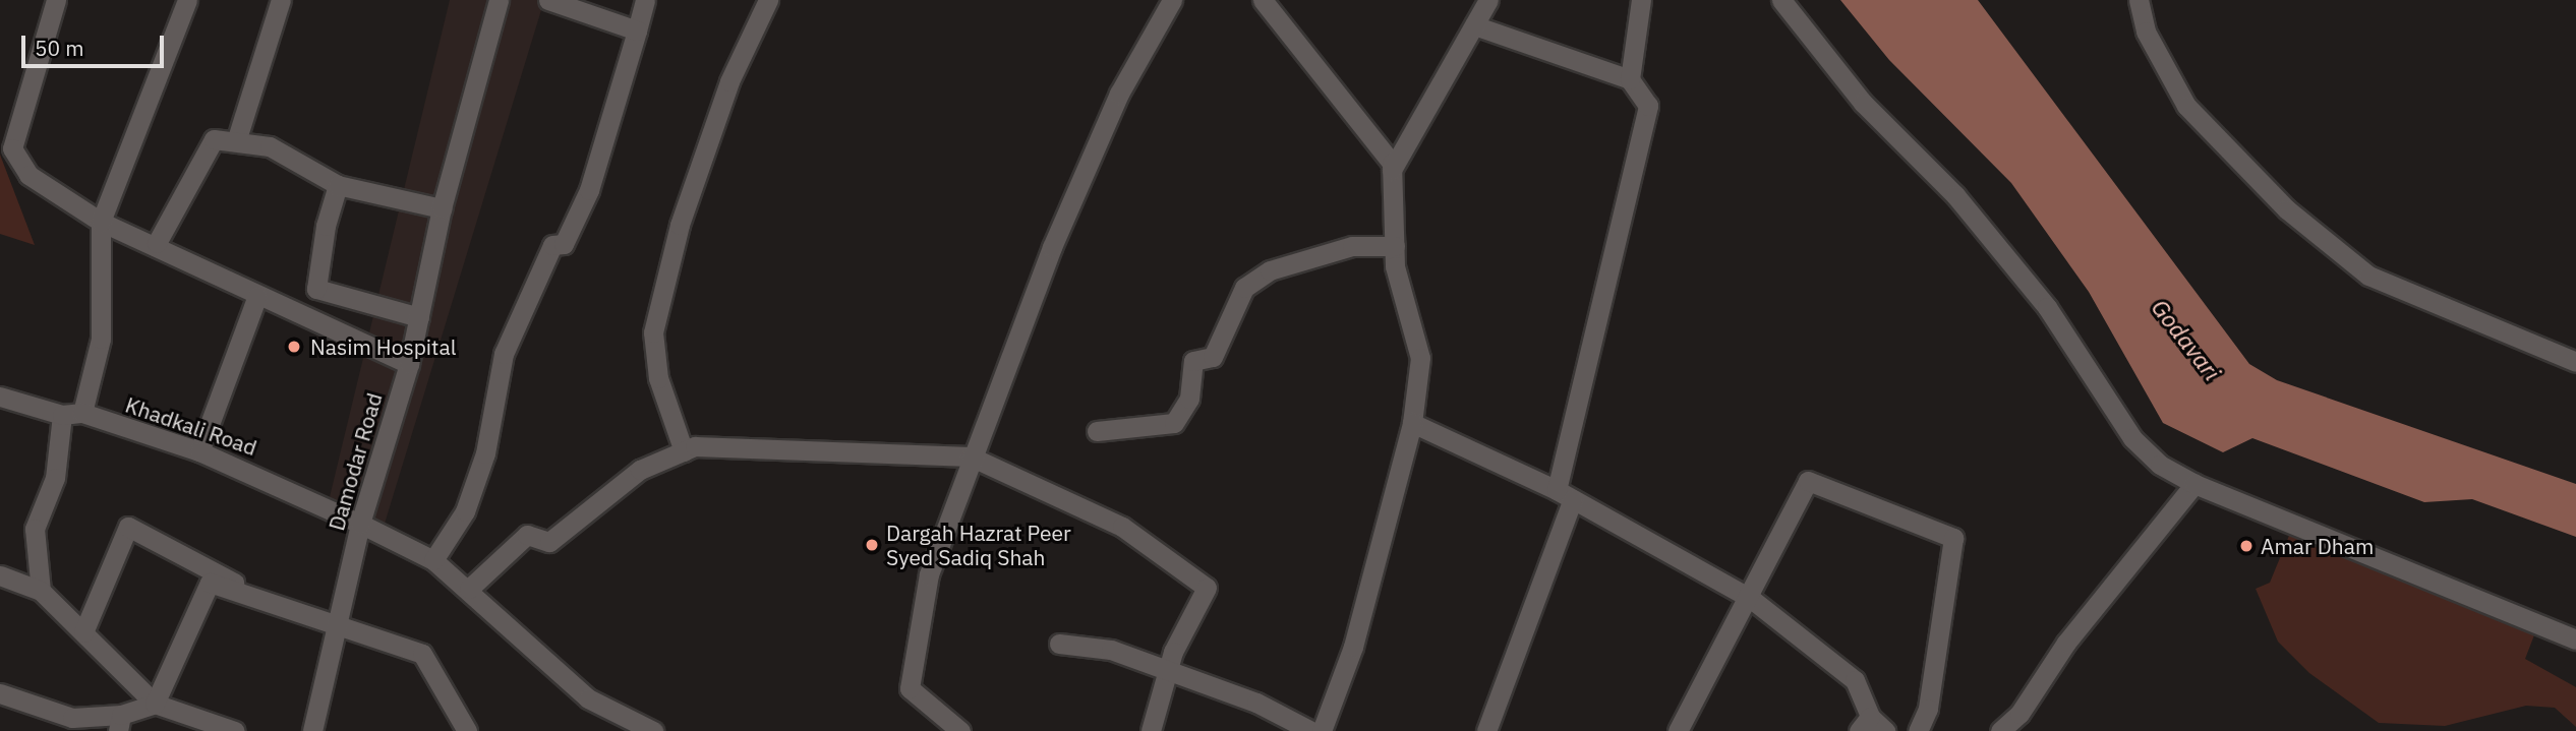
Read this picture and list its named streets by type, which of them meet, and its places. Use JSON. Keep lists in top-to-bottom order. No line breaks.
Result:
{"streets":{"street":["Khadkali Road","Damodar Road"]},"crossings":[["Khadkali Road","Damodar Road"]],"water":["Godavari"],"places":["Nasim Hospital","Dargah Hazrat Peer Syed Sadiq Shah","Amar Dham"],"scale_bar":"50 m"}
